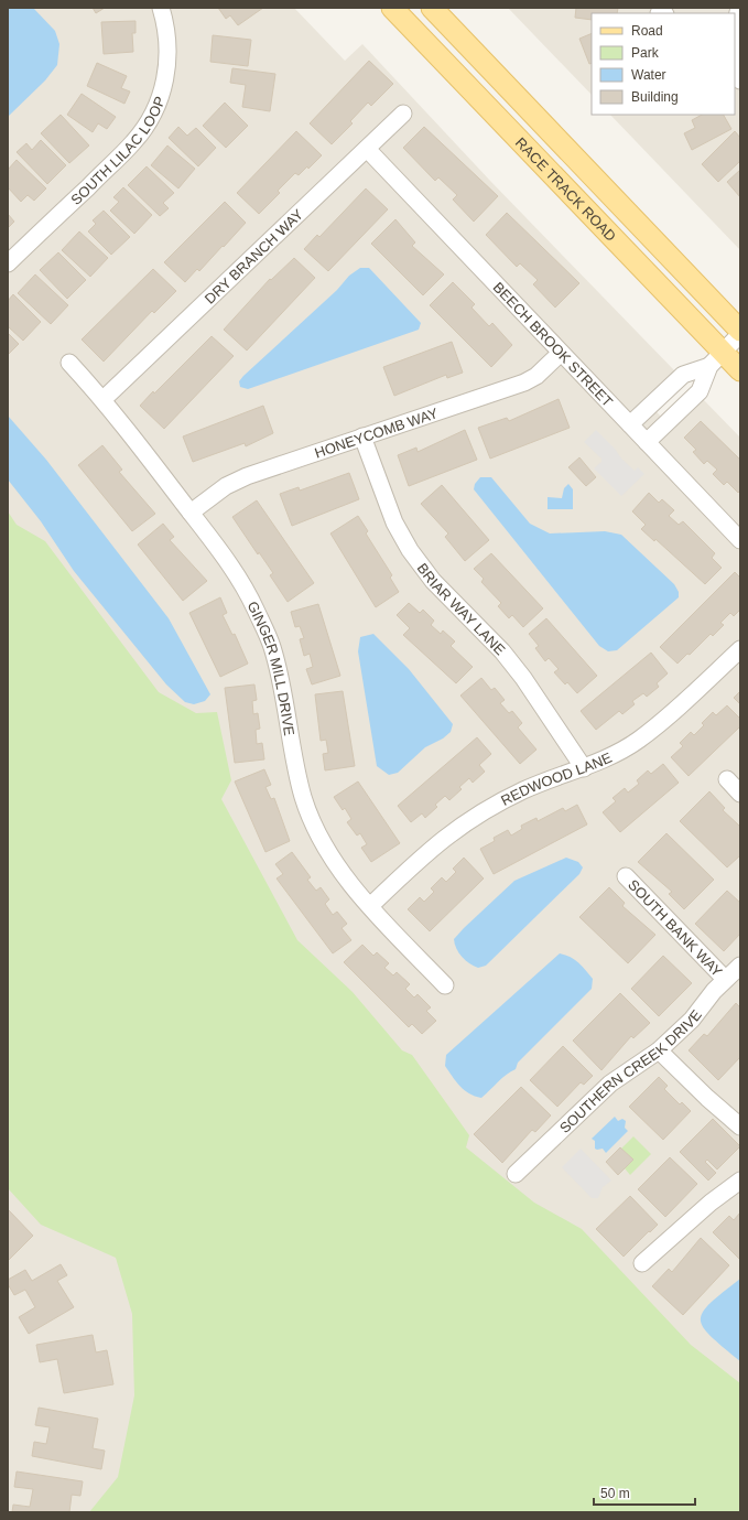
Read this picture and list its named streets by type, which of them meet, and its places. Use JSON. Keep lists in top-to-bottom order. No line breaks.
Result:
{"streets":{"main road":["RACE TRACK ROAD"],"street":["SOUTH LILAC LOOP","DRY BRANCH WAY","BEECH BROOK STREET","HONEYCOMB WAY","BRIAR WAY LANE","GINGER MILL DRIVE","REDWOOD LANE","SOUTH BANK WAY","SOUTHERN CREEK DRIVE"]},"crossings":[["DRY BRANCH WAY","BEECH BROOK STREET"],["DRY BRANCH WAY","GINGER MILL DRIVE"],["BEECH BROOK STREET","HONEYCOMB WAY"],["HONEYCOMB WAY","BRIAR WAY LANE"],["HONEYCOMB WAY","GINGER MILL DRIVE"],["BRIAR WAY LANE","REDWOOD LANE"],["GINGER MILL DRIVE","REDWOOD LANE"],["SOUTH BANK WAY","SOUTHERN CREEK DRIVE"]],"legend":["Road","Park","Water","Building"],"scale_bar":"50 m"}
